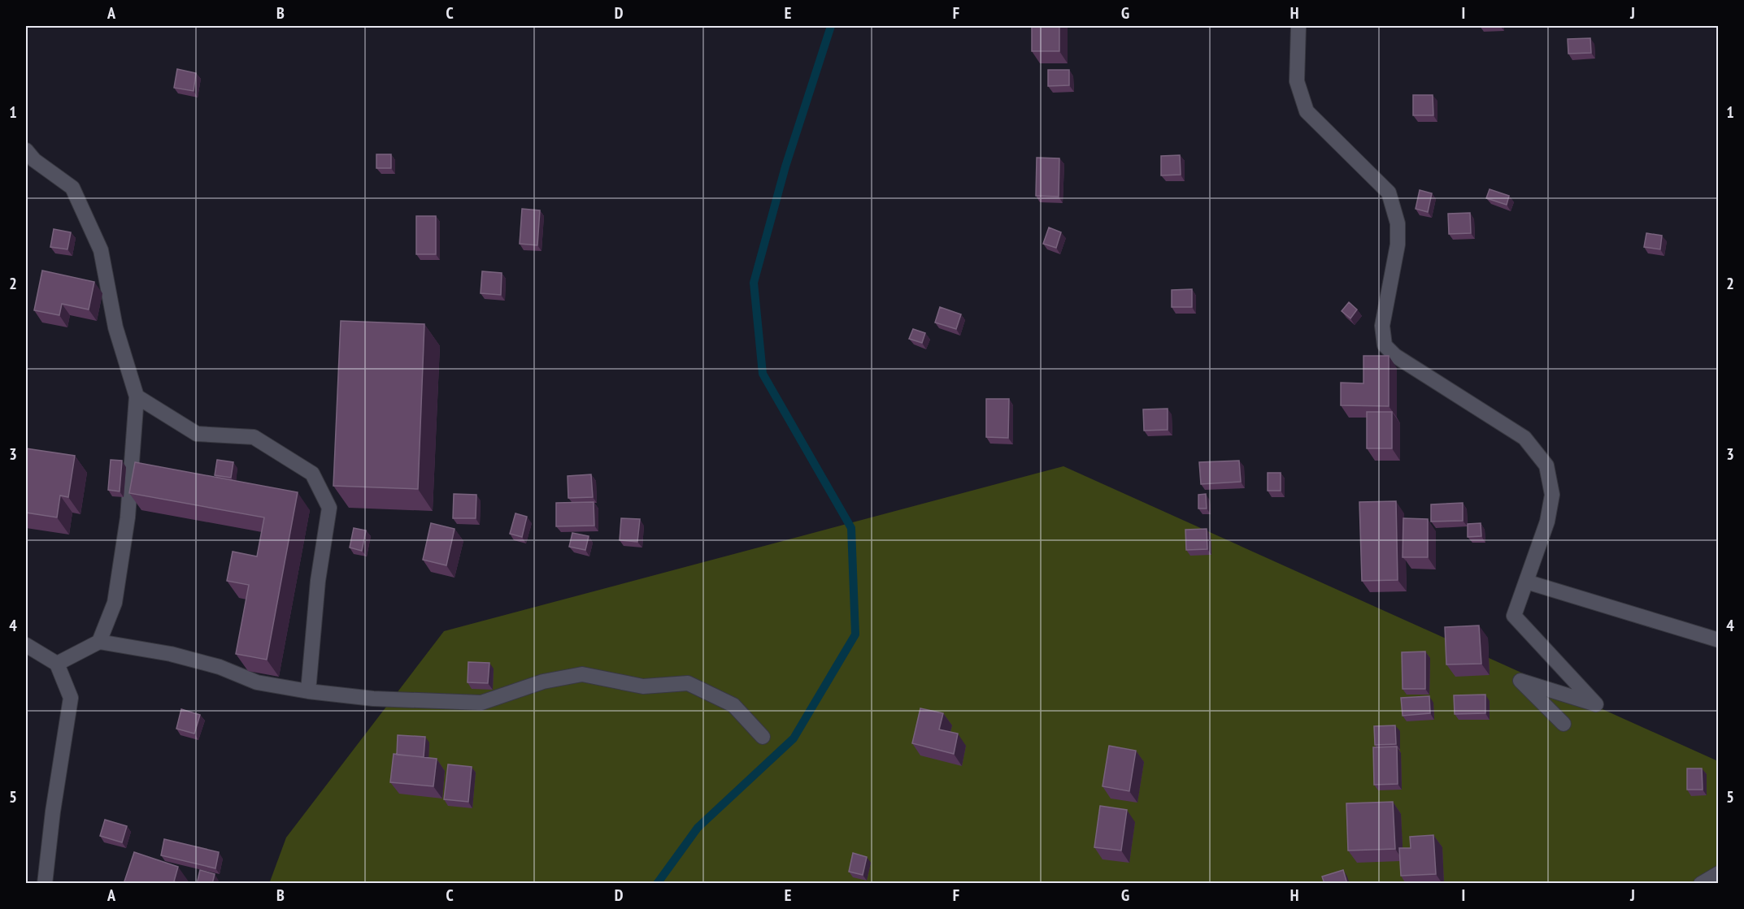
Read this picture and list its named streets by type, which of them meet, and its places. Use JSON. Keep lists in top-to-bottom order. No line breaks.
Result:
{"grid":{"columns":["A","B","C","D","E","F","G","H","I","J"],"rows":["1","2","3","4","5"]}}
